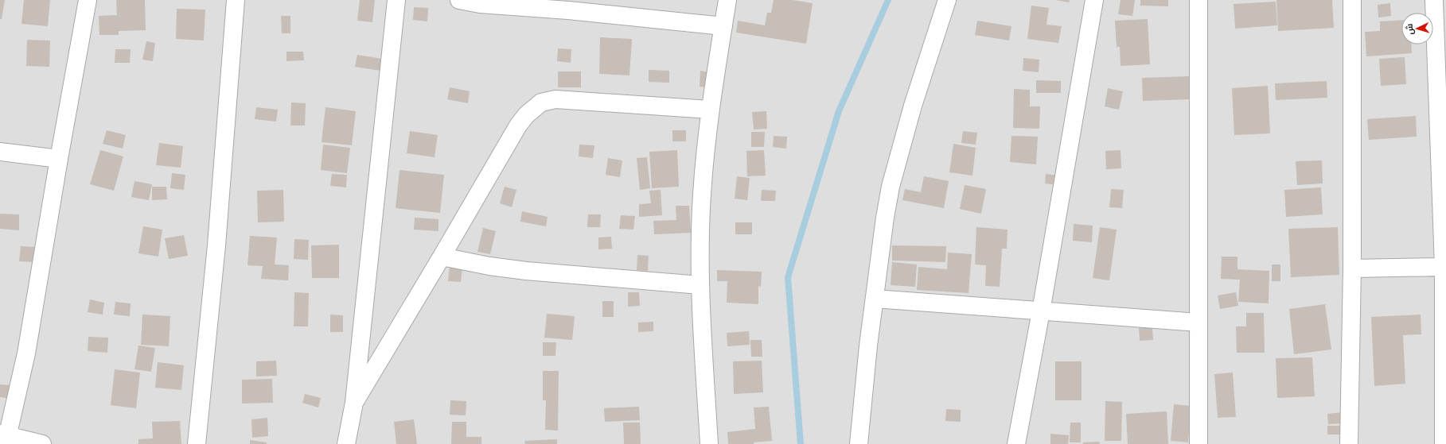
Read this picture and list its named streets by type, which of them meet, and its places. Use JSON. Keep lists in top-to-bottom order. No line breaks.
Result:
{"north":"left"}
